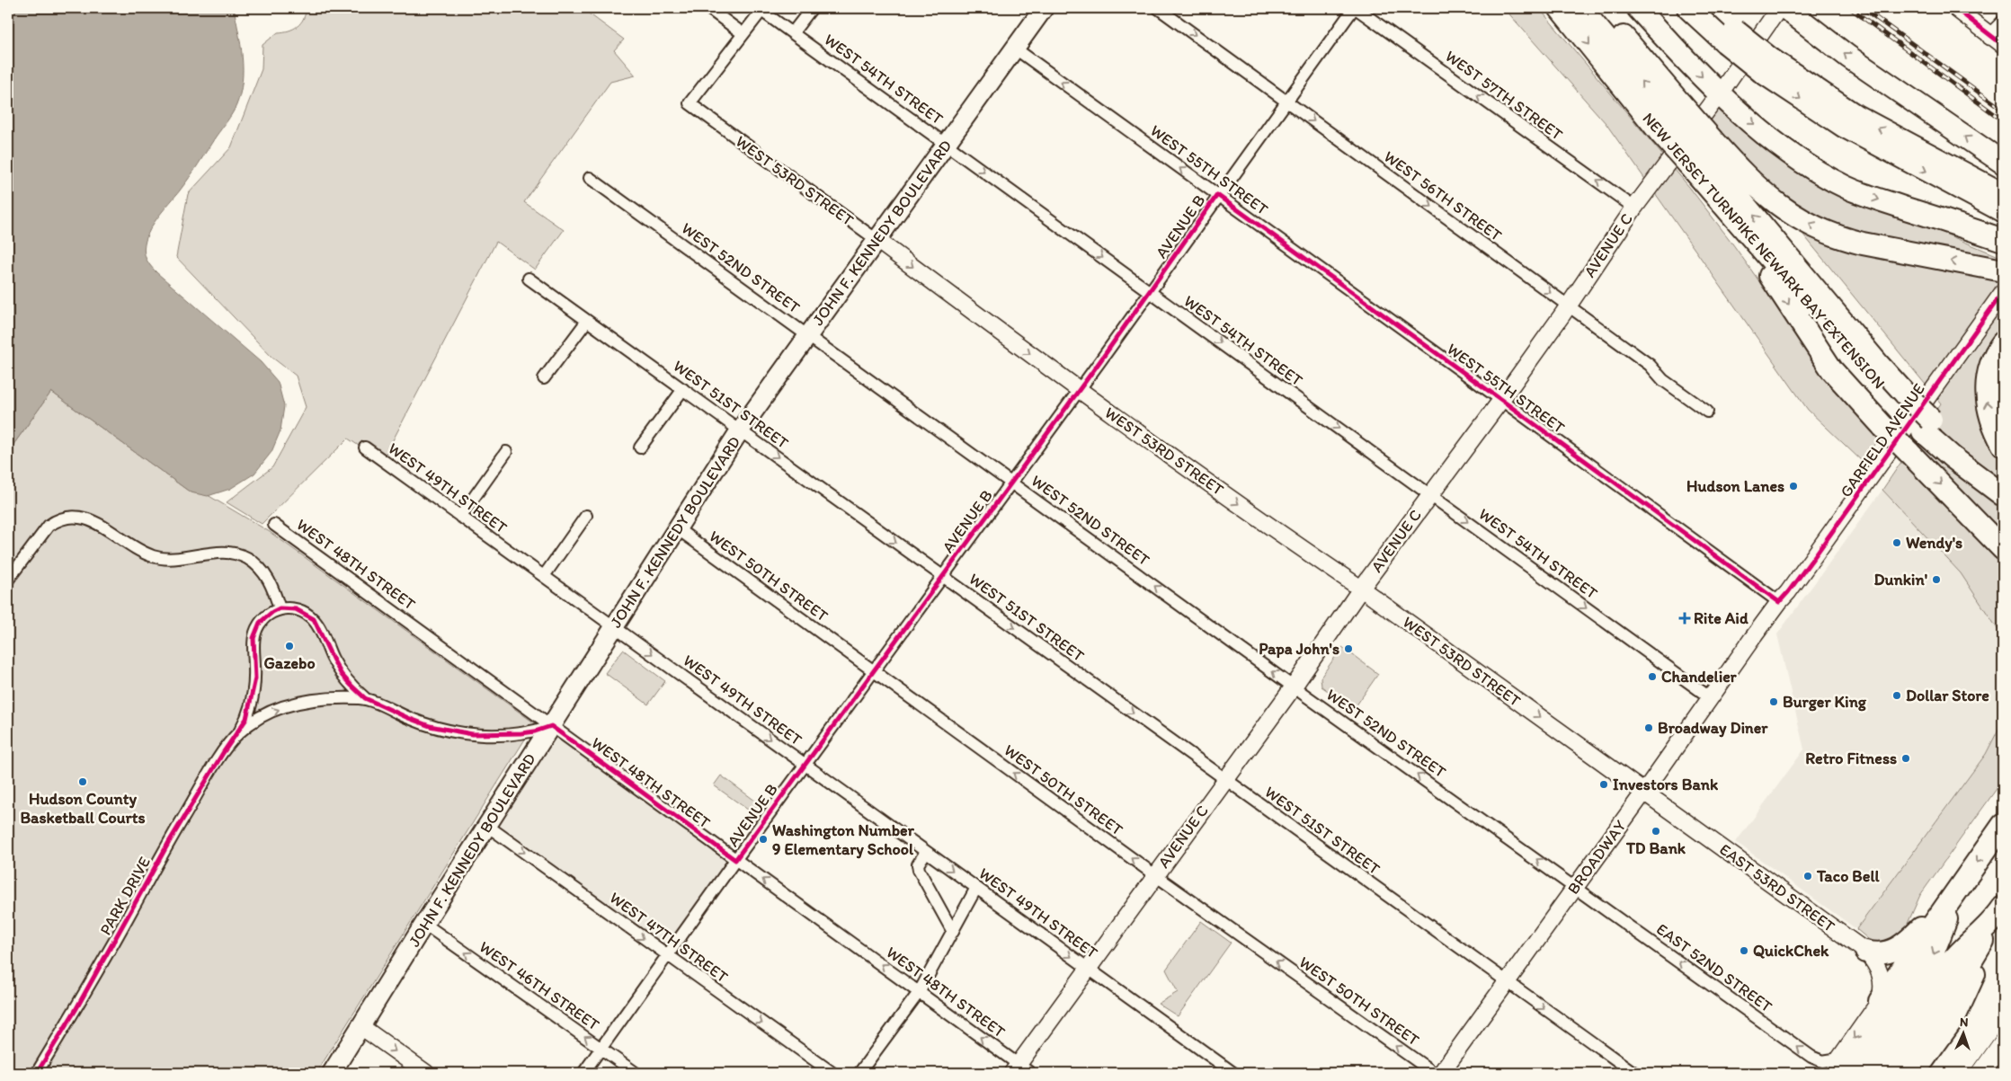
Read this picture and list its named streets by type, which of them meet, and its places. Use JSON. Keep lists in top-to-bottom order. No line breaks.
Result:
{"streets":{"highway":["NEW JERSEY TURNPIKE NEWARK BAY EXTENSION"],"main road":["JOHN F. KENNEDY BOULEVARD"],"street":["WEST 54TH STREET","WEST 57TH STREET","WEST 55TH STREET","WEST 53RD STREET","WEST 56TH STREET","AVENUE B","AVENUE C","WEST 52ND STREET","WEST 51ST STREET","GARFIELD AVENUE","WEST 49TH STREET","WEST 48TH STREET","WEST 50TH STREET","BROADWAY","EAST 53RD STREET","PARK DRIVE","WEST 47TH STREET","EAST 52ND STREET","WEST 46TH STREET"]},"crossings":[["WEST 54TH STREET","AVENUE B"],["WEST 54TH STREET","JOHN F. KENNEDY BOULEVARD"],["WEST 54TH STREET","AVENUE C"],["WEST 54TH STREET","BROADWAY"],["WEST 57TH STREET","AVENUE B"],["WEST 57TH STREET","AVENUE C"],["WEST 55TH STREET","AVENUE B"],["WEST 55TH STREET","JOHN F. KENNEDY BOULEVARD"],["WEST 55TH STREET","AVENUE C"],["WEST 55TH STREET","GARFIELD AVENUE"],["WEST 53RD STREET","AVENUE B"],["WEST 53RD STREET","JOHN F. KENNEDY BOULEVARD"],["WEST 53RD STREET","AVENUE C"],["WEST 53RD STREET","BROADWAY"],["WEST 53RD STREET","EAST 53RD STREET"],["WEST 56TH STREET","AVENUE B"],["WEST 56TH STREET","AVENUE C"],["AVENUE B","WEST 52ND STREET"],["AVENUE B","WEST 51ST STREET"],["AVENUE B","WEST 49TH STREET"],["AVENUE B","WEST 48TH STREET"],["AVENUE B","WEST 50TH STREET"],["AVENUE B","WEST 47TH STREET"],["AVENUE B","WEST 46TH STREET"],["JOHN F. KENNEDY BOULEVARD","WEST 52ND STREET"],["JOHN F. KENNEDY BOULEVARD","WEST 51ST STREET"],["JOHN F. KENNEDY BOULEVARD","WEST 49TH STREET"],["JOHN F. KENNEDY BOULEVARD","WEST 48TH STREET"],["JOHN F. KENNEDY BOULEVARD","WEST 50TH STREET"],["JOHN F. KENNEDY BOULEVARD","PARK DRIVE"],["JOHN F. KENNEDY BOULEVARD","WEST 47TH STREET"],["JOHN F. KENNEDY BOULEVARD","WEST 46TH STREET"],["AVENUE C","WEST 52ND STREET"],["AVENUE C","WEST 51ST STREET"],["AVENUE C","WEST 49TH STREET"],["AVENUE C","WEST 48TH STREET"],["AVENUE C","WEST 50TH STREET"],["WEST 52ND STREET","BROADWAY"],["WEST 52ND STREET","EAST 52ND STREET"],["WEST 51ST STREET","BROADWAY"],["GARFIELD AVENUE","BROADWAY"],["WEST 48TH STREET","PARK DRIVE"],["BROADWAY","EAST 53RD STREET"],["BROADWAY","EAST 52ND STREET"]],"one_way":["WEST 54TH STREET","WEST 57TH STREET","WEST 53RD STREET","WEST 56TH STREET","WEST 52ND STREET","WEST 51ST STREET","WEST 49TH STREET","WEST 48TH STREET","WEST 50TH STREET","WEST 47TH STREET","EAST 52ND STREET","WEST 46TH STREET"],"places":{"other":["Hudson Lanes","Wendy's","Dunkin'","Gazebo","Papa John's","Chandelier","Dollar Store","Burger King","Broadway Diner","Retro Fitness","Hudson County Basketball Courts","Investors Bank","TD Bank","Washington Number 9 Elementary School","Taco Bell","QuickChek"],"health":["Rite Aid"]},"north":"top"}
